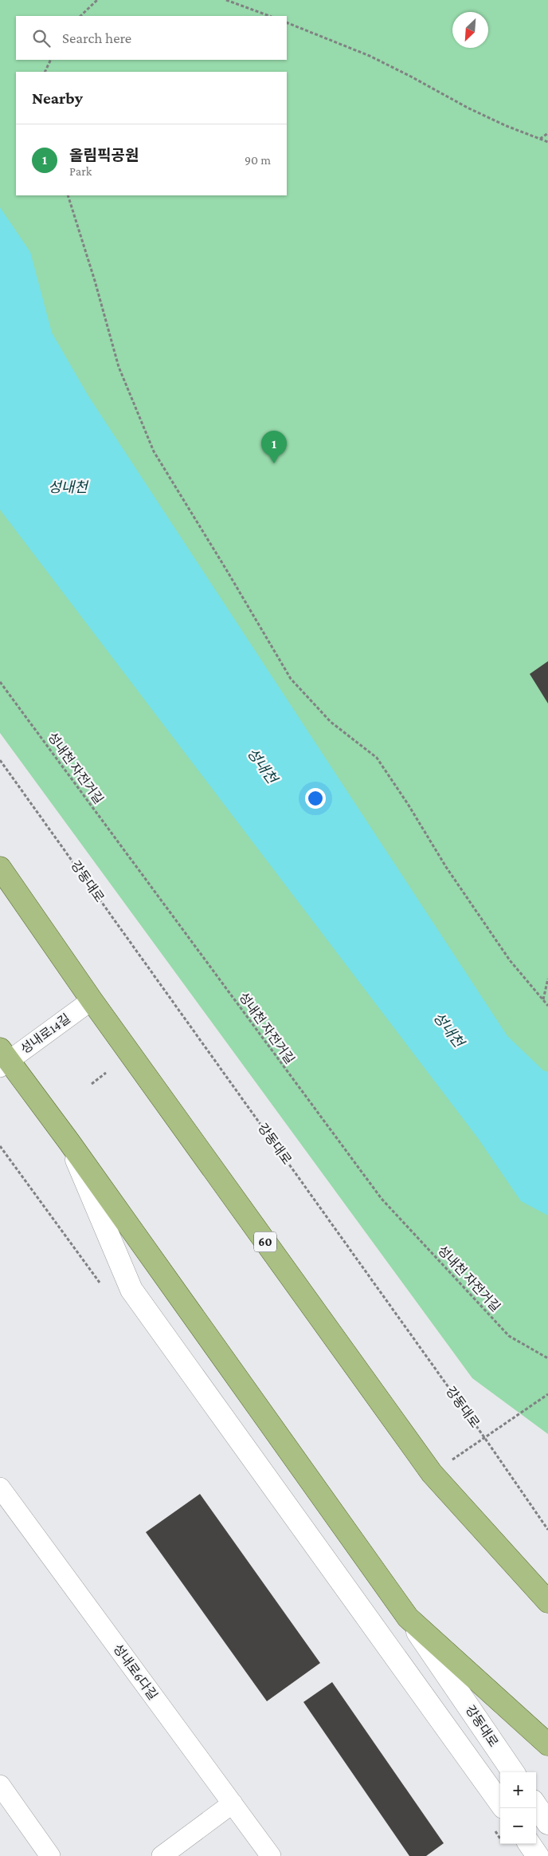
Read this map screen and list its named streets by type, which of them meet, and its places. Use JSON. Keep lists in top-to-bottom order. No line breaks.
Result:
{"streets":{"main road":["강동대로","60"],"street":["성내로14길","성내로6다길"],"path":["성내천 자전거길"]},"crossings":[["강동대로","성내로14길"],["성내로14길","60"]],"water":["성내천"],"north":"bottom left","page":{"search":"Search here","heading":"Nearby","list":[{"mark":"1","name":"올림픽공원","note":"Park","value":"90 m"}],"pins":"1","map_buttons":["+","−"]}}
